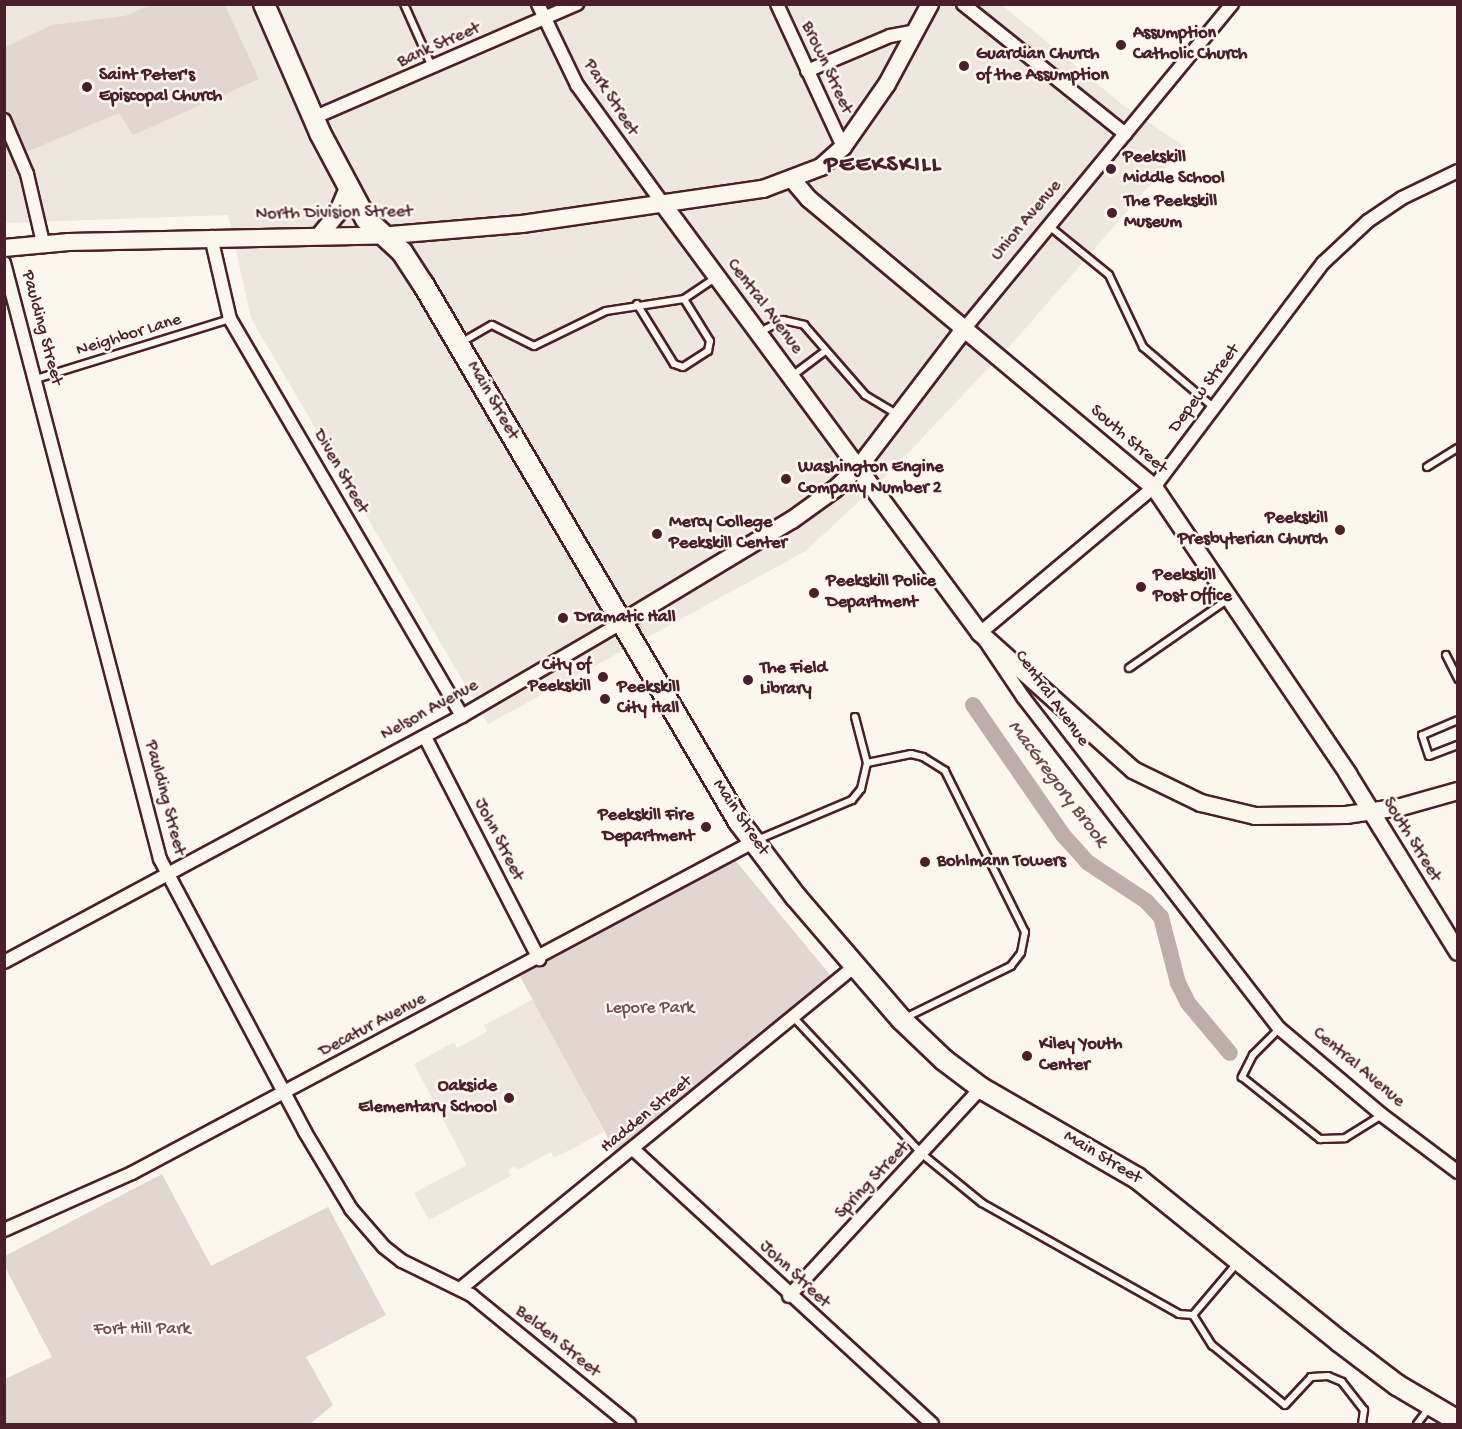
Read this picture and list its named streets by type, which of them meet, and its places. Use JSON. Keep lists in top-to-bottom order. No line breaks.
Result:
{"streets":{"main road":["Main Street"],"street":["Bank Street","Brown Street","Park Street","North Division Street","Union Avenue","Central Avenue","Paulding Street","Depew Street","South Street","Diven Street","Nelson Avenue","John Street","Decatur Avenue","Hadden Street","Spring Street","Belden Street"],"lane":["Neighbor Lane"]},"crossings":[["Bank Street","Park Street"],["Bank Street","Main Street"],["Brown Street","North Division Street"],["Park Street","North Division Street"],["Park Street","Central Avenue"],["North Division Street","Central Avenue"],["North Division Street","Main Street"],["North Division Street","South Street"],["North Division Street","Diven Street"],["Union Avenue","Central Avenue"],["Union Avenue","South Street"],["Union Avenue","Nelson Avenue"],["Central Avenue","Depew Street"],["Central Avenue","Nelson Avenue"],["Paulding Street","Neighbor Lane"],["Paulding Street","Nelson Avenue"],["Paulding Street","Decatur Avenue"],["Paulding Street","Hadden Street"],["Paulding Street","Belden Street"],["Neighbor Lane","Diven Street"],["Depew Street","South Street"],["Main Street","Nelson Avenue"],["Main Street","Decatur Avenue"],["Main Street","Hadden Street"],["Main Street","Spring Street"],["Diven Street","Nelson Avenue"],["Nelson Avenue","John Street"],["John Street","Decatur Avenue"],["John Street","Hadden Street"],["John Street","Spring Street"],["Hadden Street","Belden Street"]],"districts":["PEEKSKILL"],"water":["MacGregory Brook"],"parks":["Lepore Park","Fort Hill Park"],"places":["Assumption Catholic Church","Guardian Church of the Assumption","Saint Peter's Episcopal Church","Peekskill Middle School","The Peekskill Museum","Washington Engine Company Number 2","Peekskill Presbyterian Church","Mercy College Peekskill Center","Peekskill Post Office","Peekskill Police Department","Dramatic Hall","City of Peekskill","The Field Library","Peekskill City Hall","Peekskill Fire Department","Bohlmann Towers","Kiley Youth Center","Oakside Elementary School"]}
